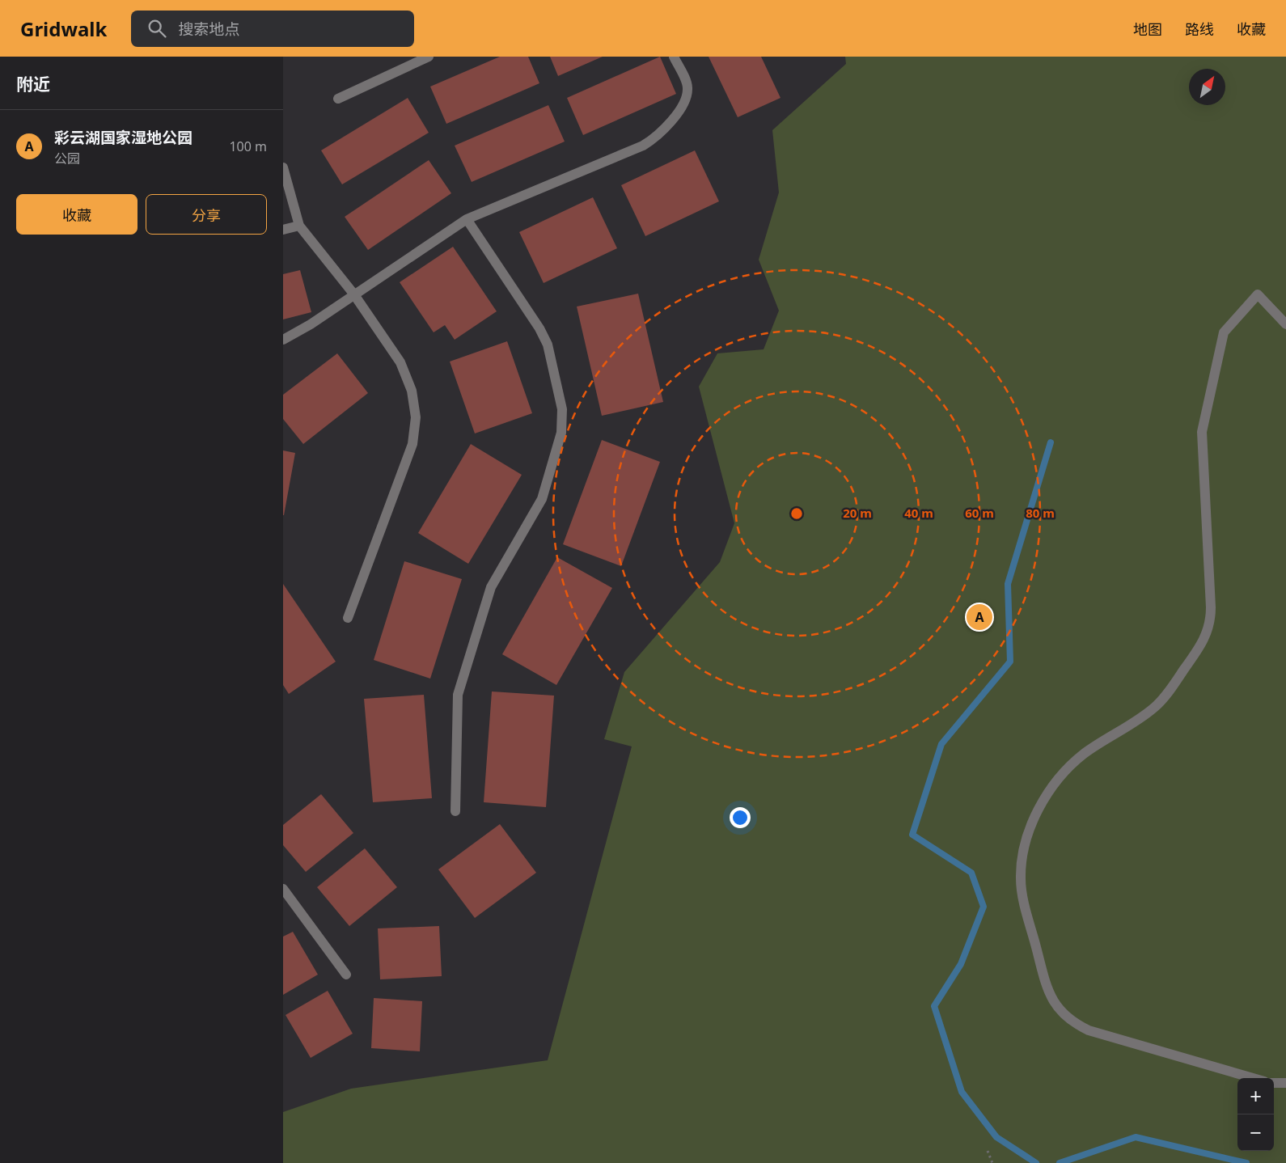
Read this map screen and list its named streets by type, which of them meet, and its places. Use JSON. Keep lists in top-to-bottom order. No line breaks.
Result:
{"north":"top right","page":{"header":"Gridwalk","search":"搜索地点","nav":["地图","路线","收藏"],"heading":"附近","list":[{"mark":"A","name":"彩云湖国家湿地公园","note":"公园","value":"100 m"}],"buttons":["收藏","分享"],"pins":"A","map_buttons":["+","−"]},"rings":["20 m","40 m","60 m","80 m"]}
